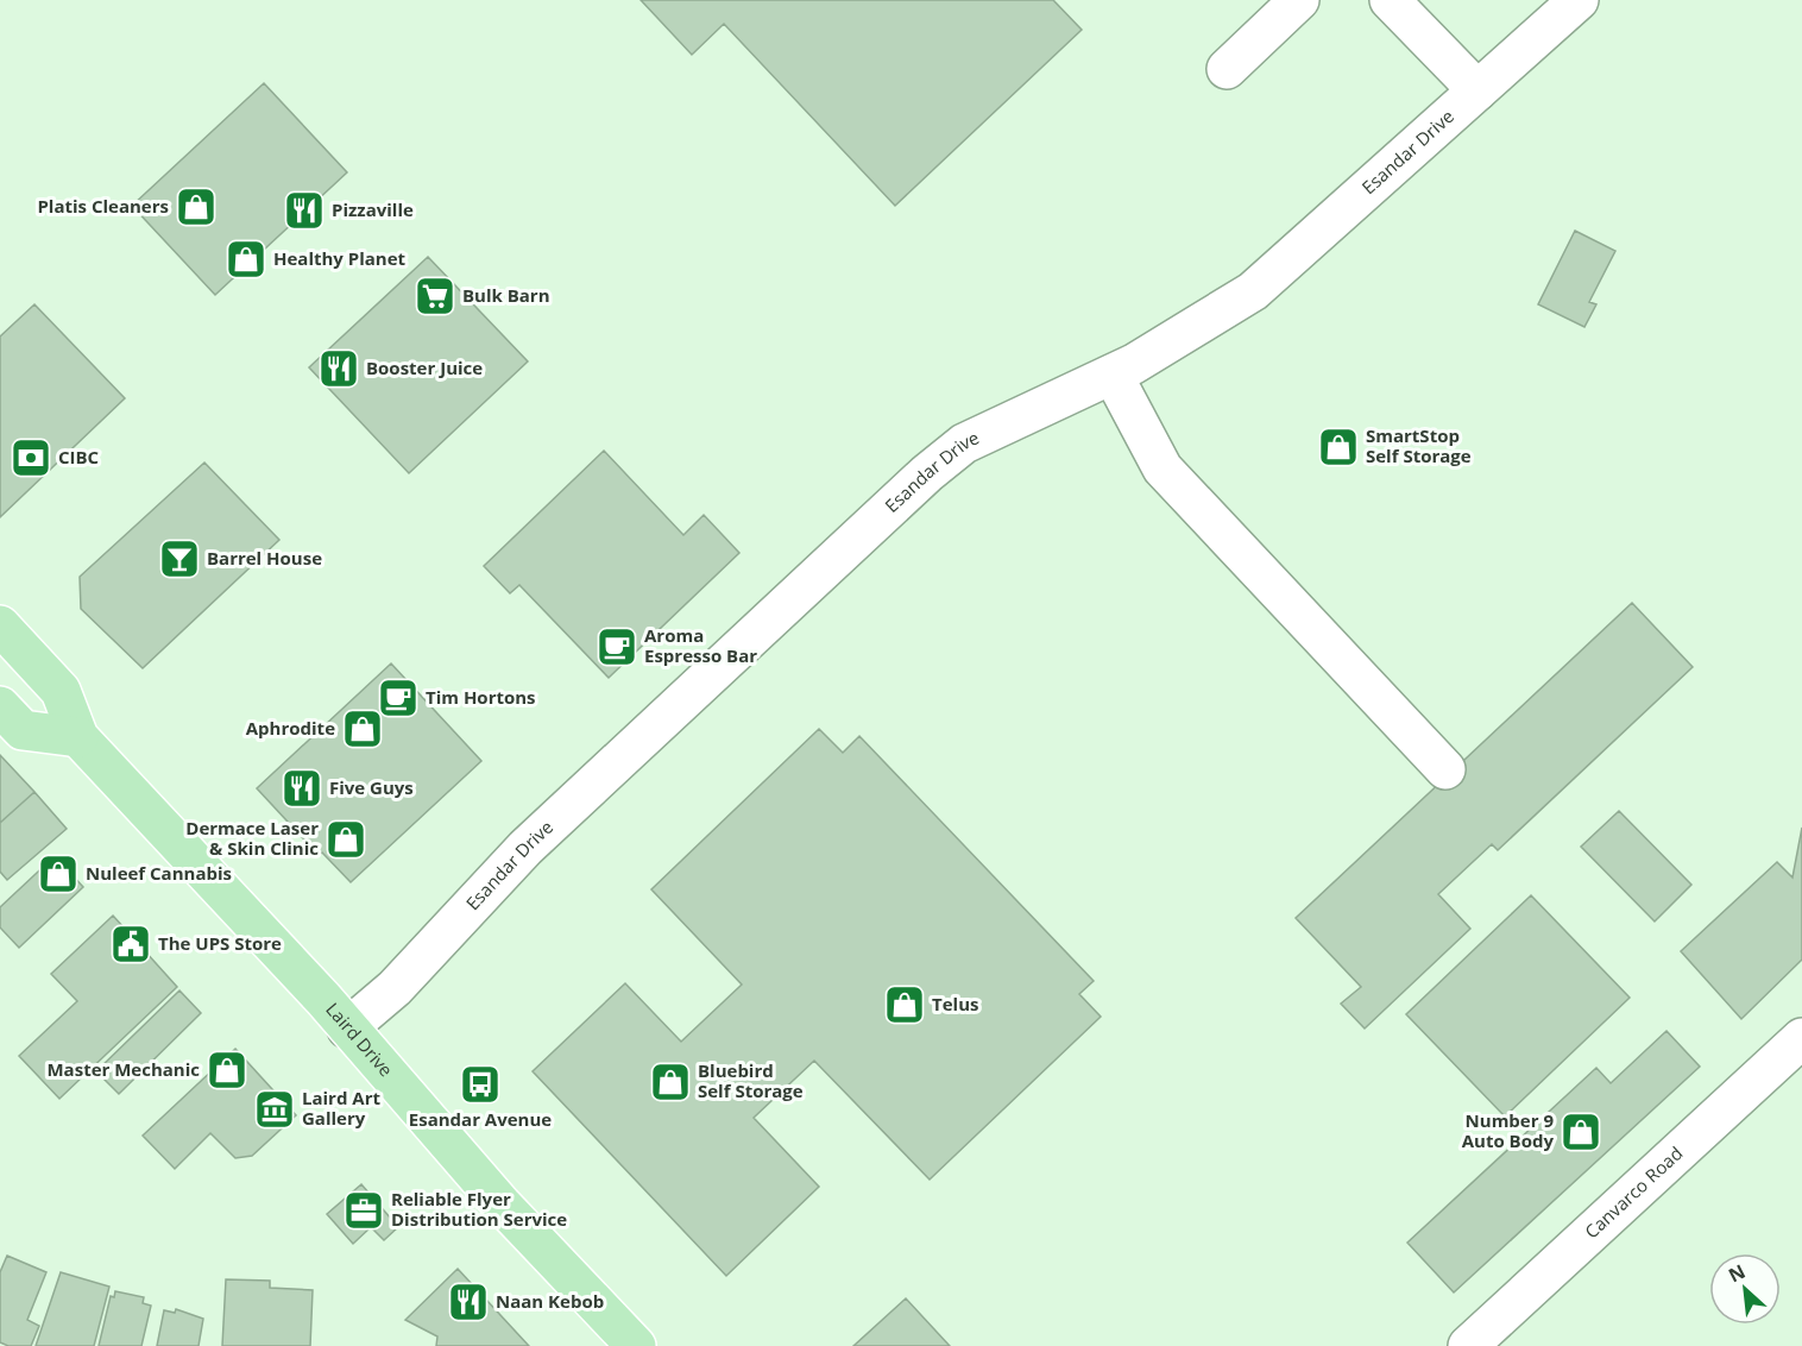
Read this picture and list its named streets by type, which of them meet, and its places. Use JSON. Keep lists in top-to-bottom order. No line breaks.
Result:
{"streets":{"main road":["Laird Drive"],"street":["Esandar Drive","Canvarco Road"]},"crossings":[["Esandar Drive","Laird Drive"]],"places":{"shop":["Platis Cleaners","Healthy Planet","SmartStop Self Storage","Aphrodite","Dermace Laser & Skin Clinic","Nuleef Cannabis","Telus","Master Mechanic","Bluebird Self Storage","Number 9 Auto Body"],"restaurant":["Pizzaville","Booster Juice","Five Guys","Naan Kebob"],"supermarket":["Bulk Barn"],"bank":["CIBC"],"bar":["Barrel House"],"cafe":["Aroma Espresso Bar","Tim Hortons"],"public building":["The UPS Store"],"bus stop":["Esandar Avenue"],"museum":["Laird Art Gallery"],"office":["Reliable Flyer Distribution Service"]},"north":"top left"}
